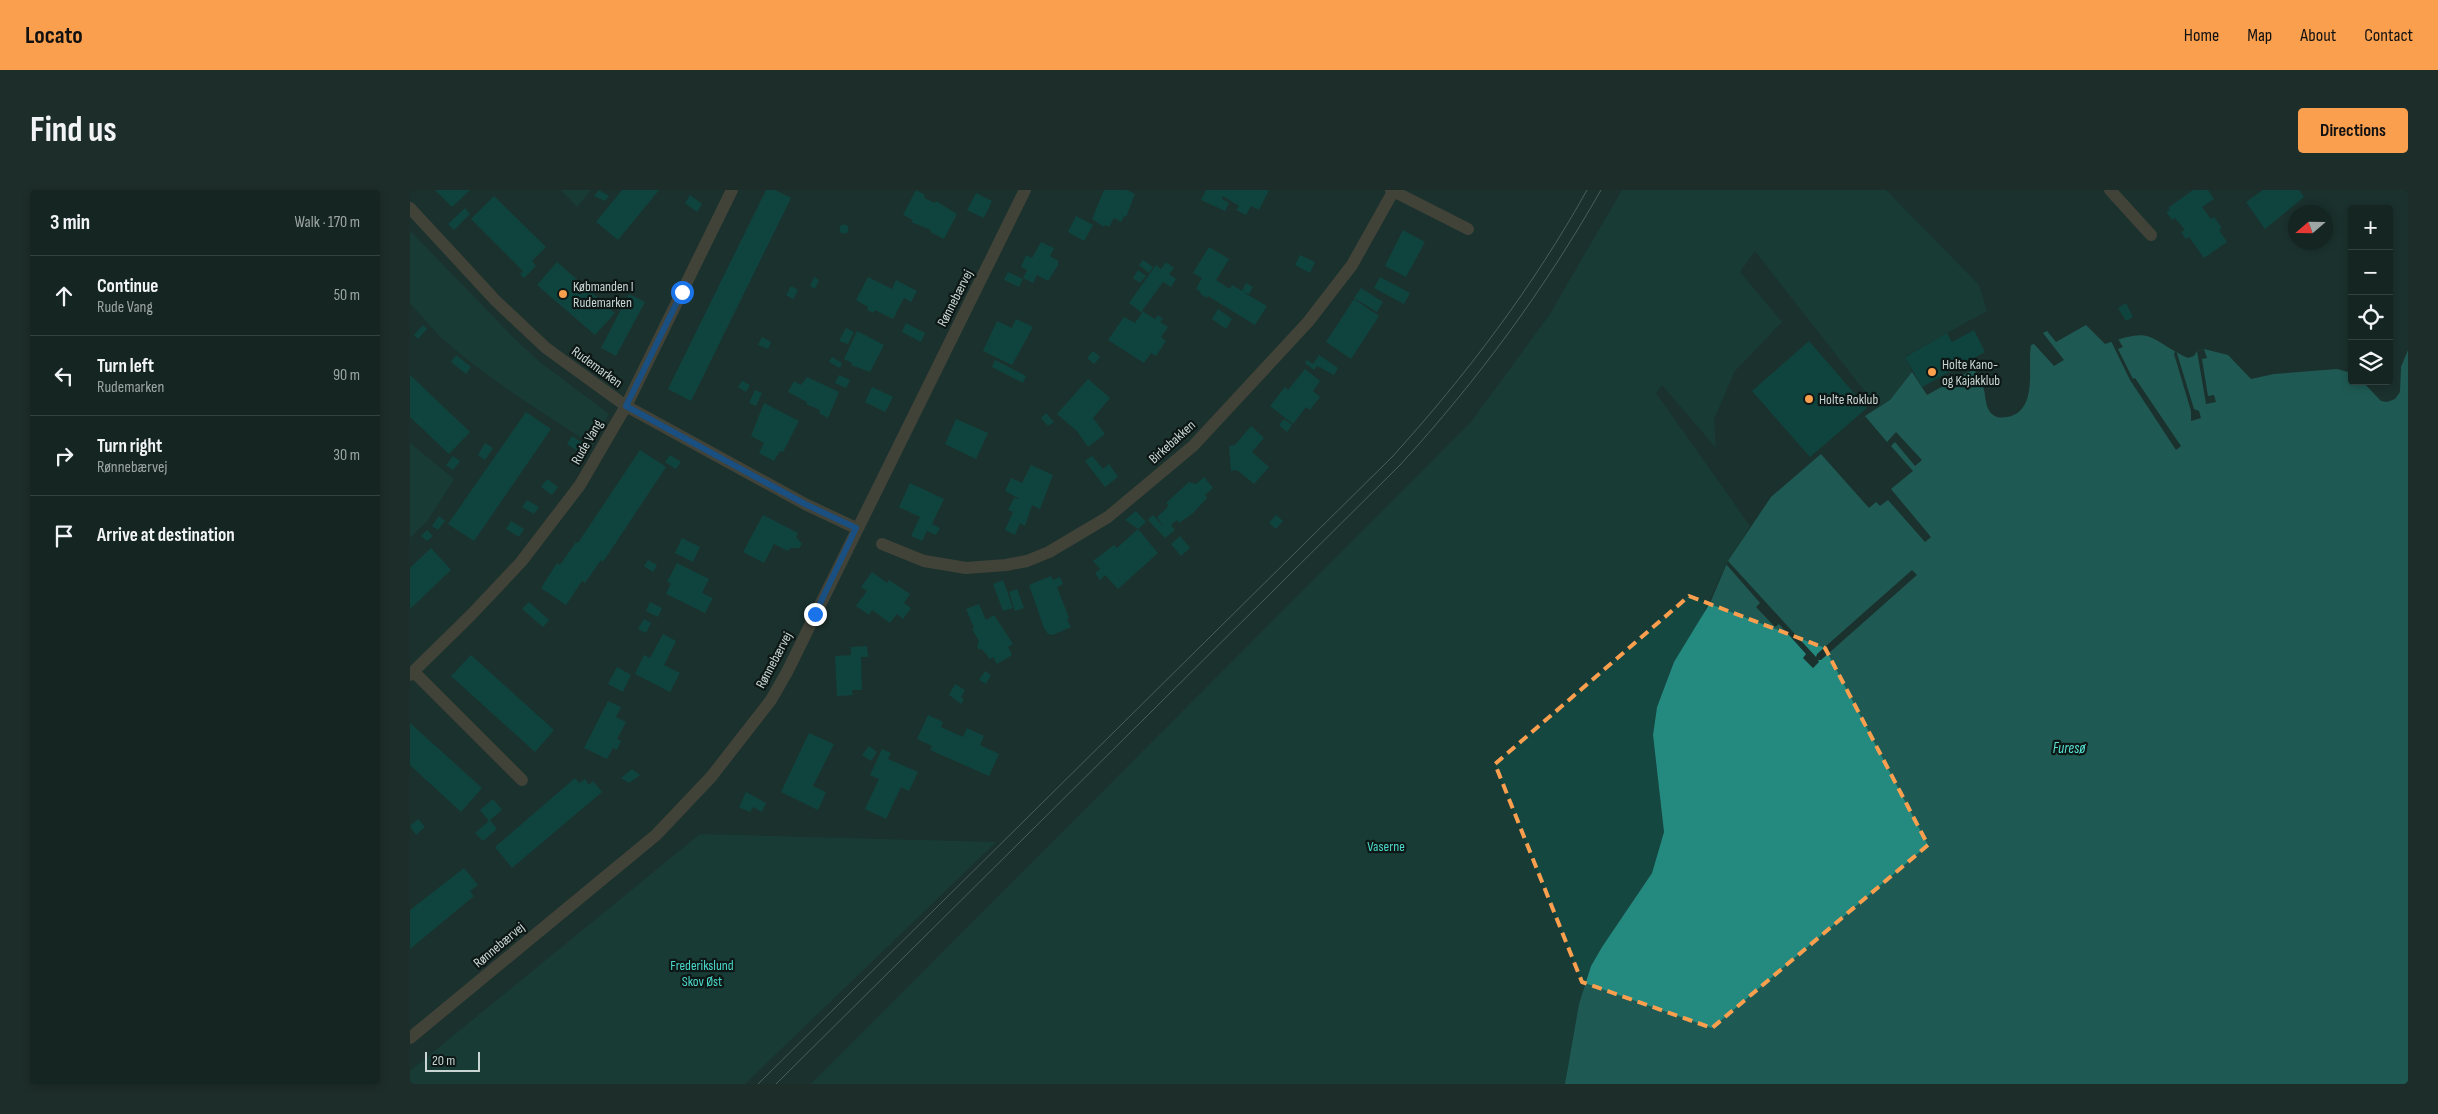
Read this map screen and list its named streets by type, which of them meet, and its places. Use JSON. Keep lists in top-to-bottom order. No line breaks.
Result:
{"streets":{"street":["Rønnebærvej","Rudemarken","Rude Vang","Birkebakken"]},"crossings":[["Rønnebærvej","Rudemarken"],["Rudemarken","Rude Vang"]],"water":["Furesø"],"parks":["Vaserne","Frederikslund Skov Øst"],"places":["Købmanden I Rudemarken","Holte Kano- og Kajakklub","Holte Roklub"],"scale_bar":"20 m","north":"left","page":{"header":"Locato","nav":["Home","Map","About","Contact"],"buttons":"Directions","title":"Find us","heading":["3 min","Walk · 170 m"],"map_buttons":["+","−"],"list":[["Continue","Rude Vang","50 m"],["Turn left","Rudemarken","90 m"],["Turn right","Rønnebærvej","30 m"],"Arrive at destination"],"scale":"20 m"}}
